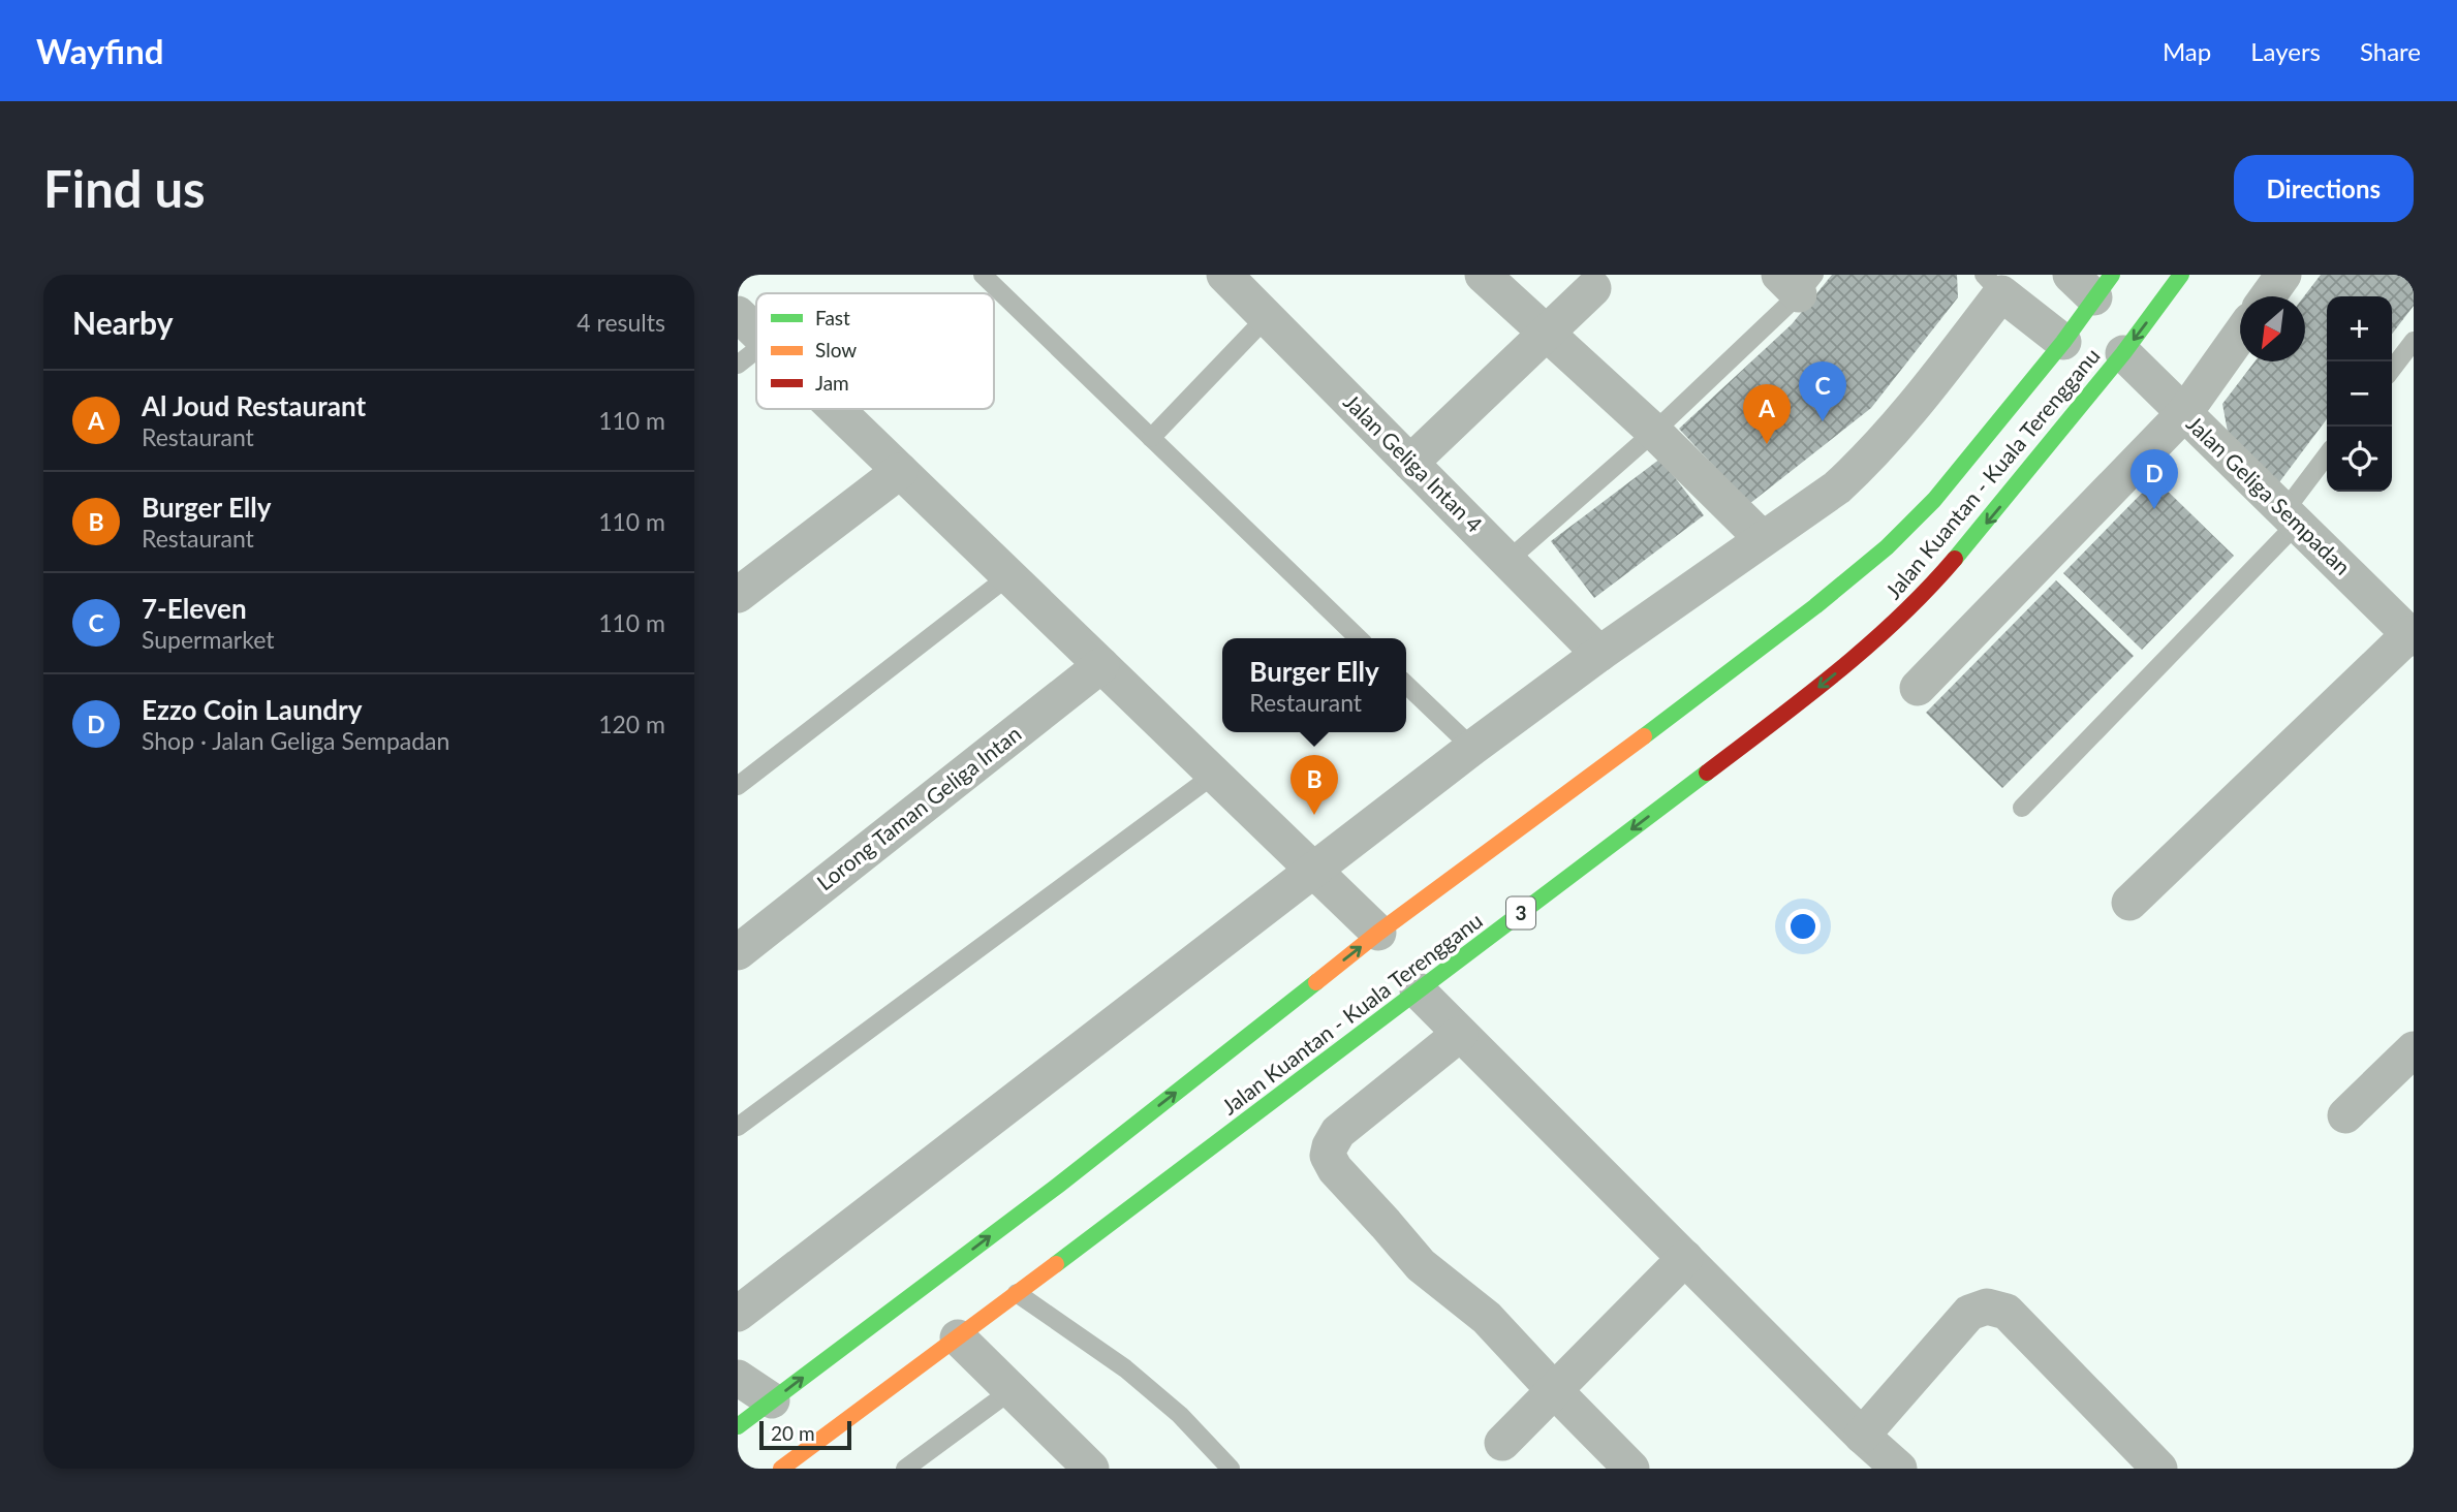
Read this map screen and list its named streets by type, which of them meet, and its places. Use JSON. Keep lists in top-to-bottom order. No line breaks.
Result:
{"streets":{"highway":["Jalan Kuantan - Kuala Terengganu","3"],"street":["Jalan Geliga Intan 4","Jalan Geliga Sempadan","Lorong Taman Geliga Intan"]},"crossings":[["Jalan Kuantan - Kuala Terengganu","Jalan Geliga Sempadan"]],"legend":["Fast","Slow","Jam"],"scale_bar":"20 m","north":"bottom left","page":{"header":"Wayfind","nav":["Map","Layers","Share"],"buttons":"Directions","title":"Find us","heading":["Nearby","4 results"],"map_buttons":["+","−"],"pins":["C","A","D","B"],"list":[{"mark":"A","name":"Al Joud Restaurant","note":"Restaurant","value":"110 m"},{"mark":"B","name":"Burger Elly","note":"Restaurant","value":"110 m"},{"mark":"C","name":"7-Eleven","note":"Supermarket","value":"110 m"},{"mark":"D","name":"Ezzo Coin Laundry","note":"Shop · Jalan Geliga Sempadan","value":"120 m"}],"popup":["Burger Elly","Restaurant"],"scale":"20 m"}}
